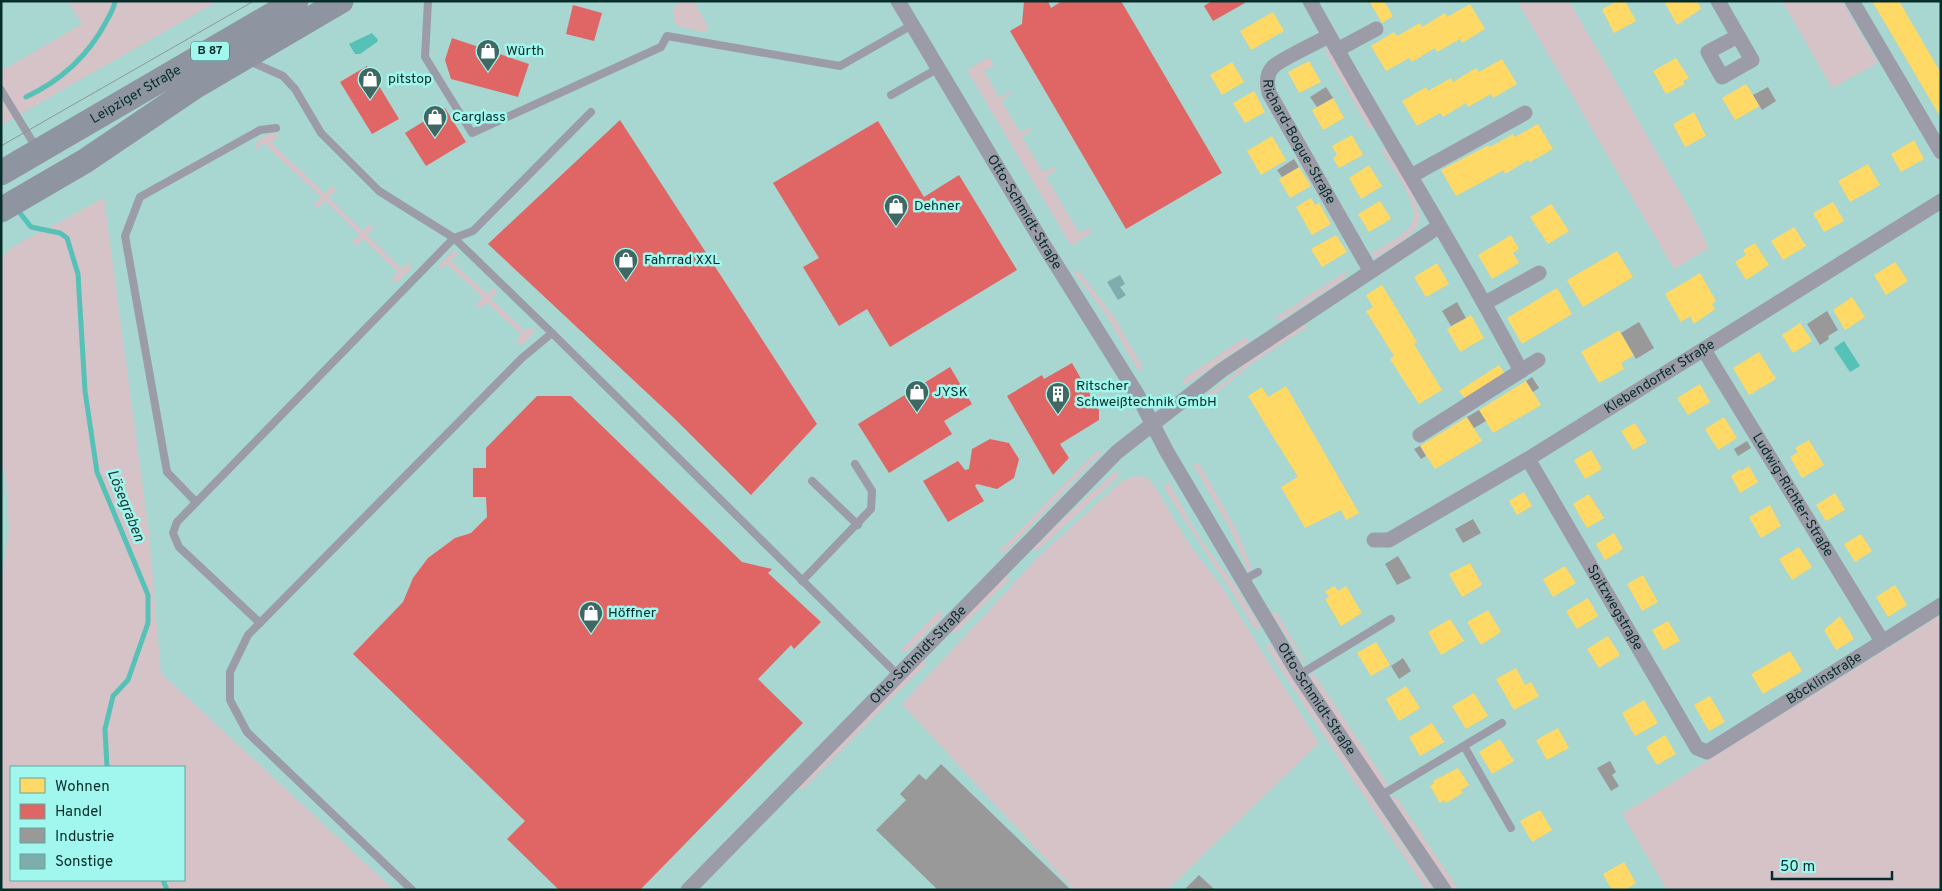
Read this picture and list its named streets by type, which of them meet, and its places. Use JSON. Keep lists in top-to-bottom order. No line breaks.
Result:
{"streets":{"main road":["B 87","Leipziger Straße"],"street":["Richard-Bogue-Straße","Otto-Schmidt-Straße","Klebendorfer Straße","Ludwig-Richter-Straße","Spitzwegstraße","Böcklinstraße"]},"crossings":[["Klebendorfer Straße","Ludwig-Richter-Straße"],["Klebendorfer Straße","Spitzwegstraße"],["Ludwig-Richter-Straße","Böcklinstraße"],["Spitzwegstraße","Böcklinstraße"]],"water":["Lösegraben"],"places":{"shop":["Würth","pitstop","Carglass","Dehner","Fahrrad XXL","JYSK","Höffner"],"building":["Ritscher Schweißtechnik GmbH"]},"legend":["Wohnen","Handel","Industrie","Sonstige"],"scale_bar":"50 m"}
